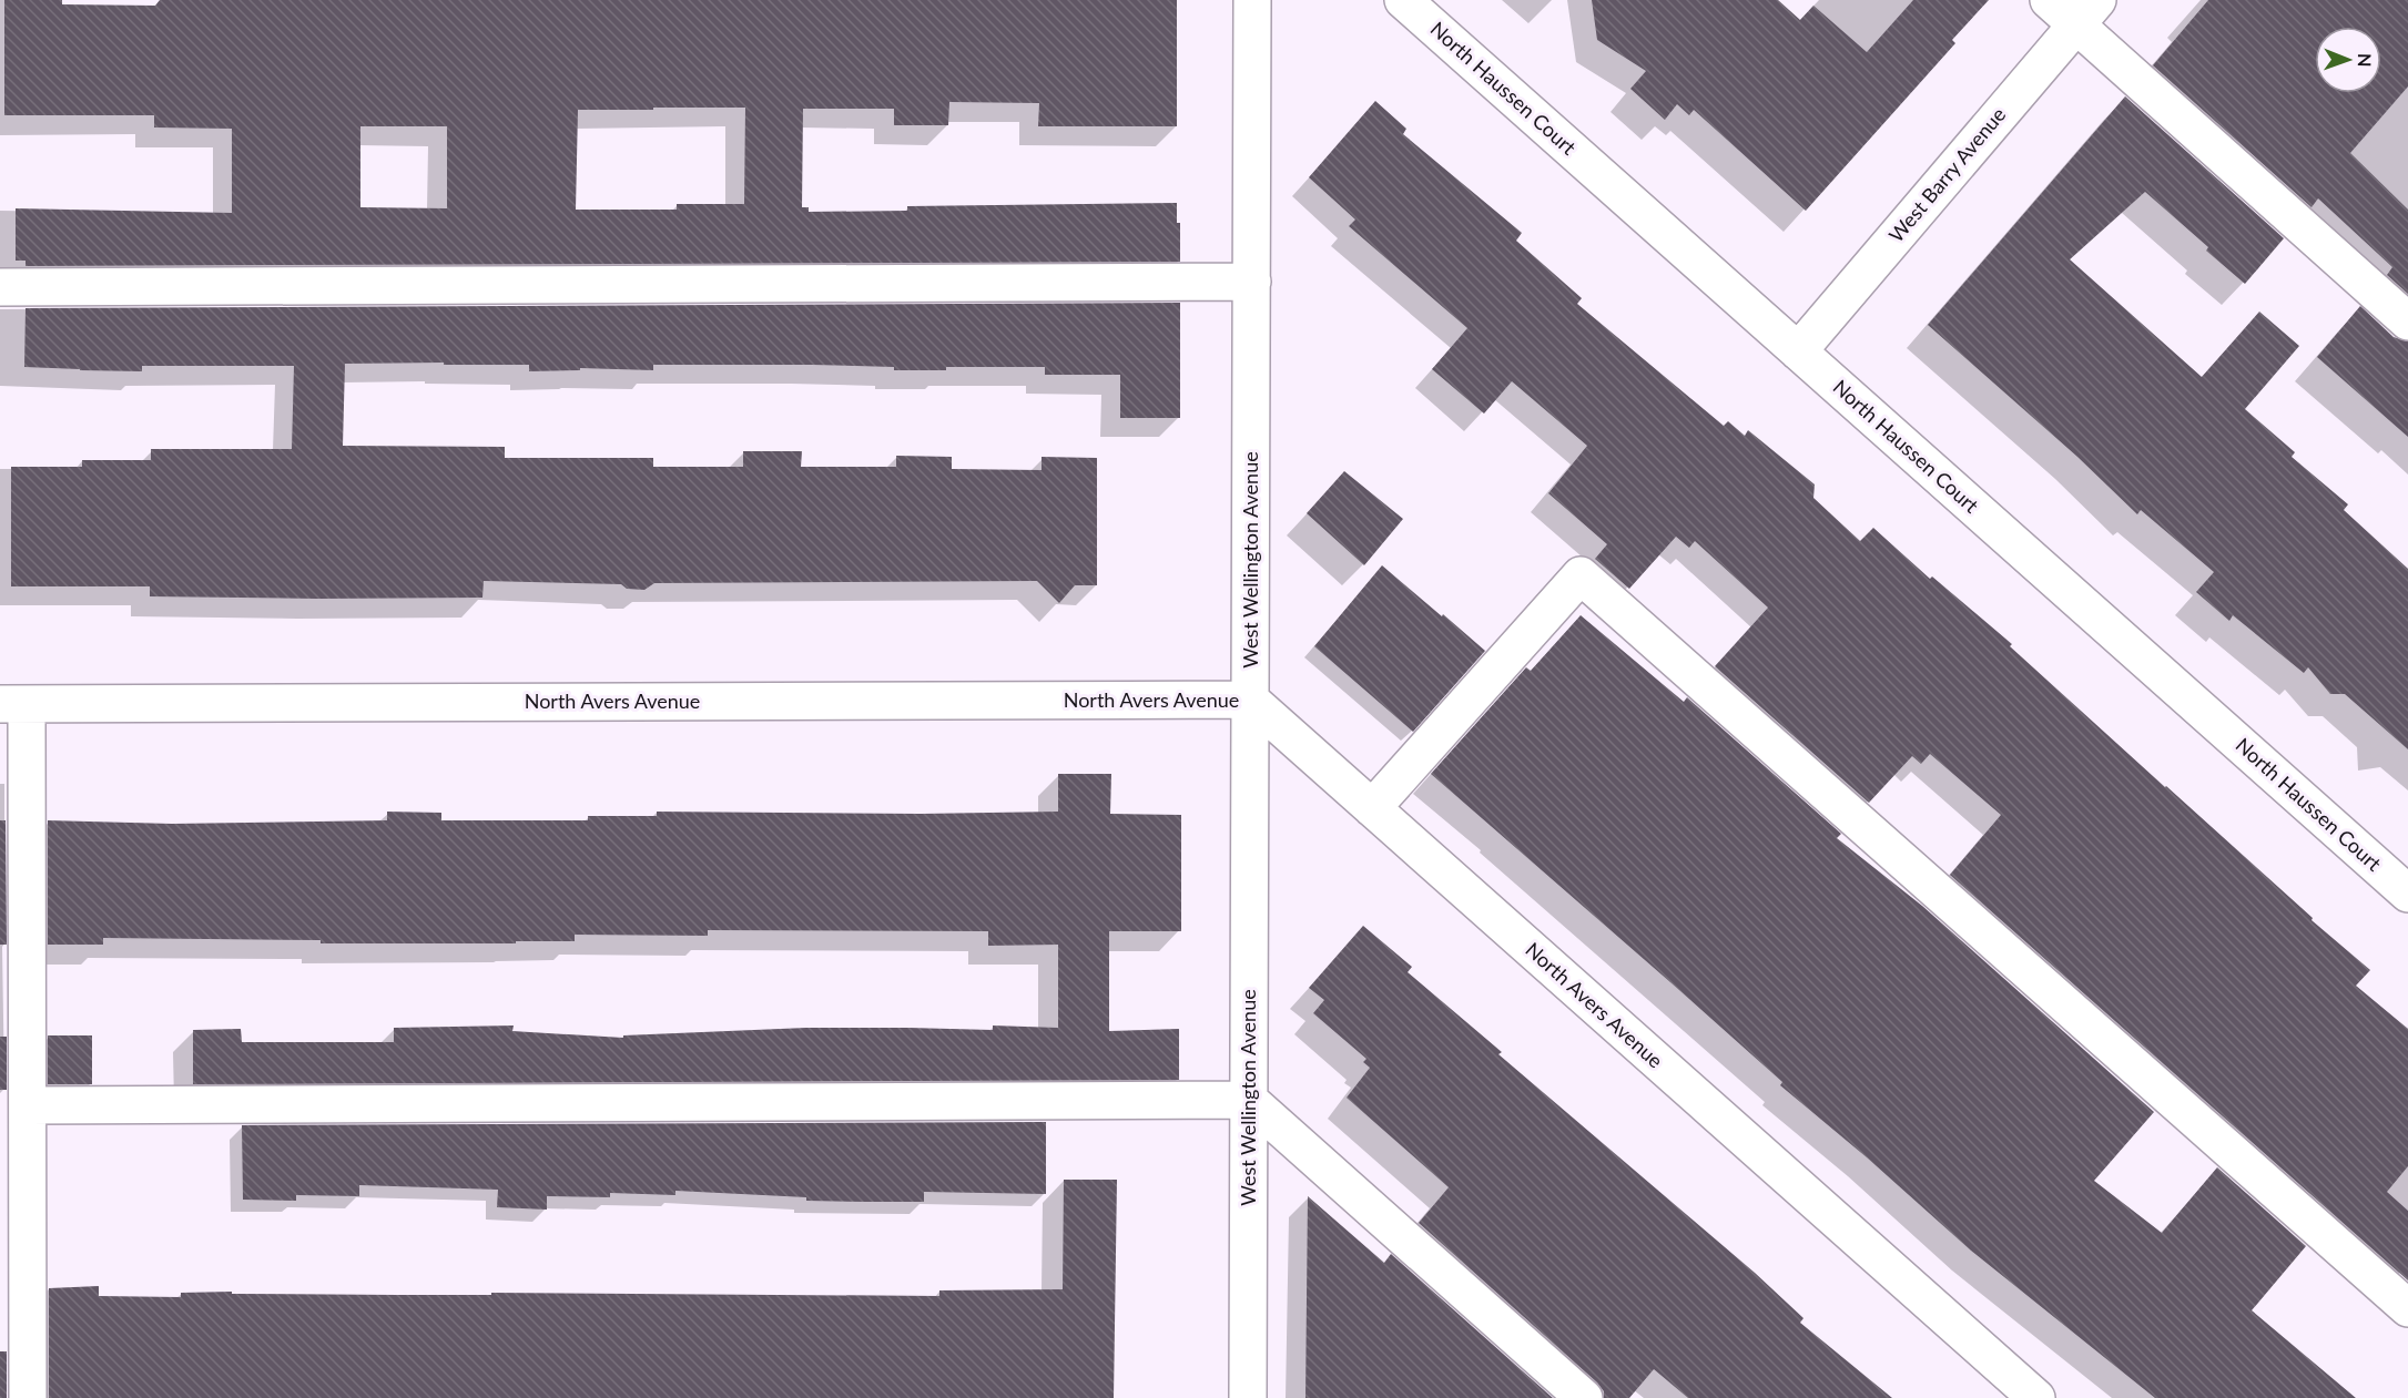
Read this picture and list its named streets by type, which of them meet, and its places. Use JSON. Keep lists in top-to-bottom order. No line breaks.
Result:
{"streets":{"street":["North Haussen Court","West Barry Avenue","West Wellington Avenue","North Avers Avenue"]},"crossings":[["North Haussen Court","West Barry Avenue"],["West Wellington Avenue","North Avers Avenue"]],"north":"right"}
